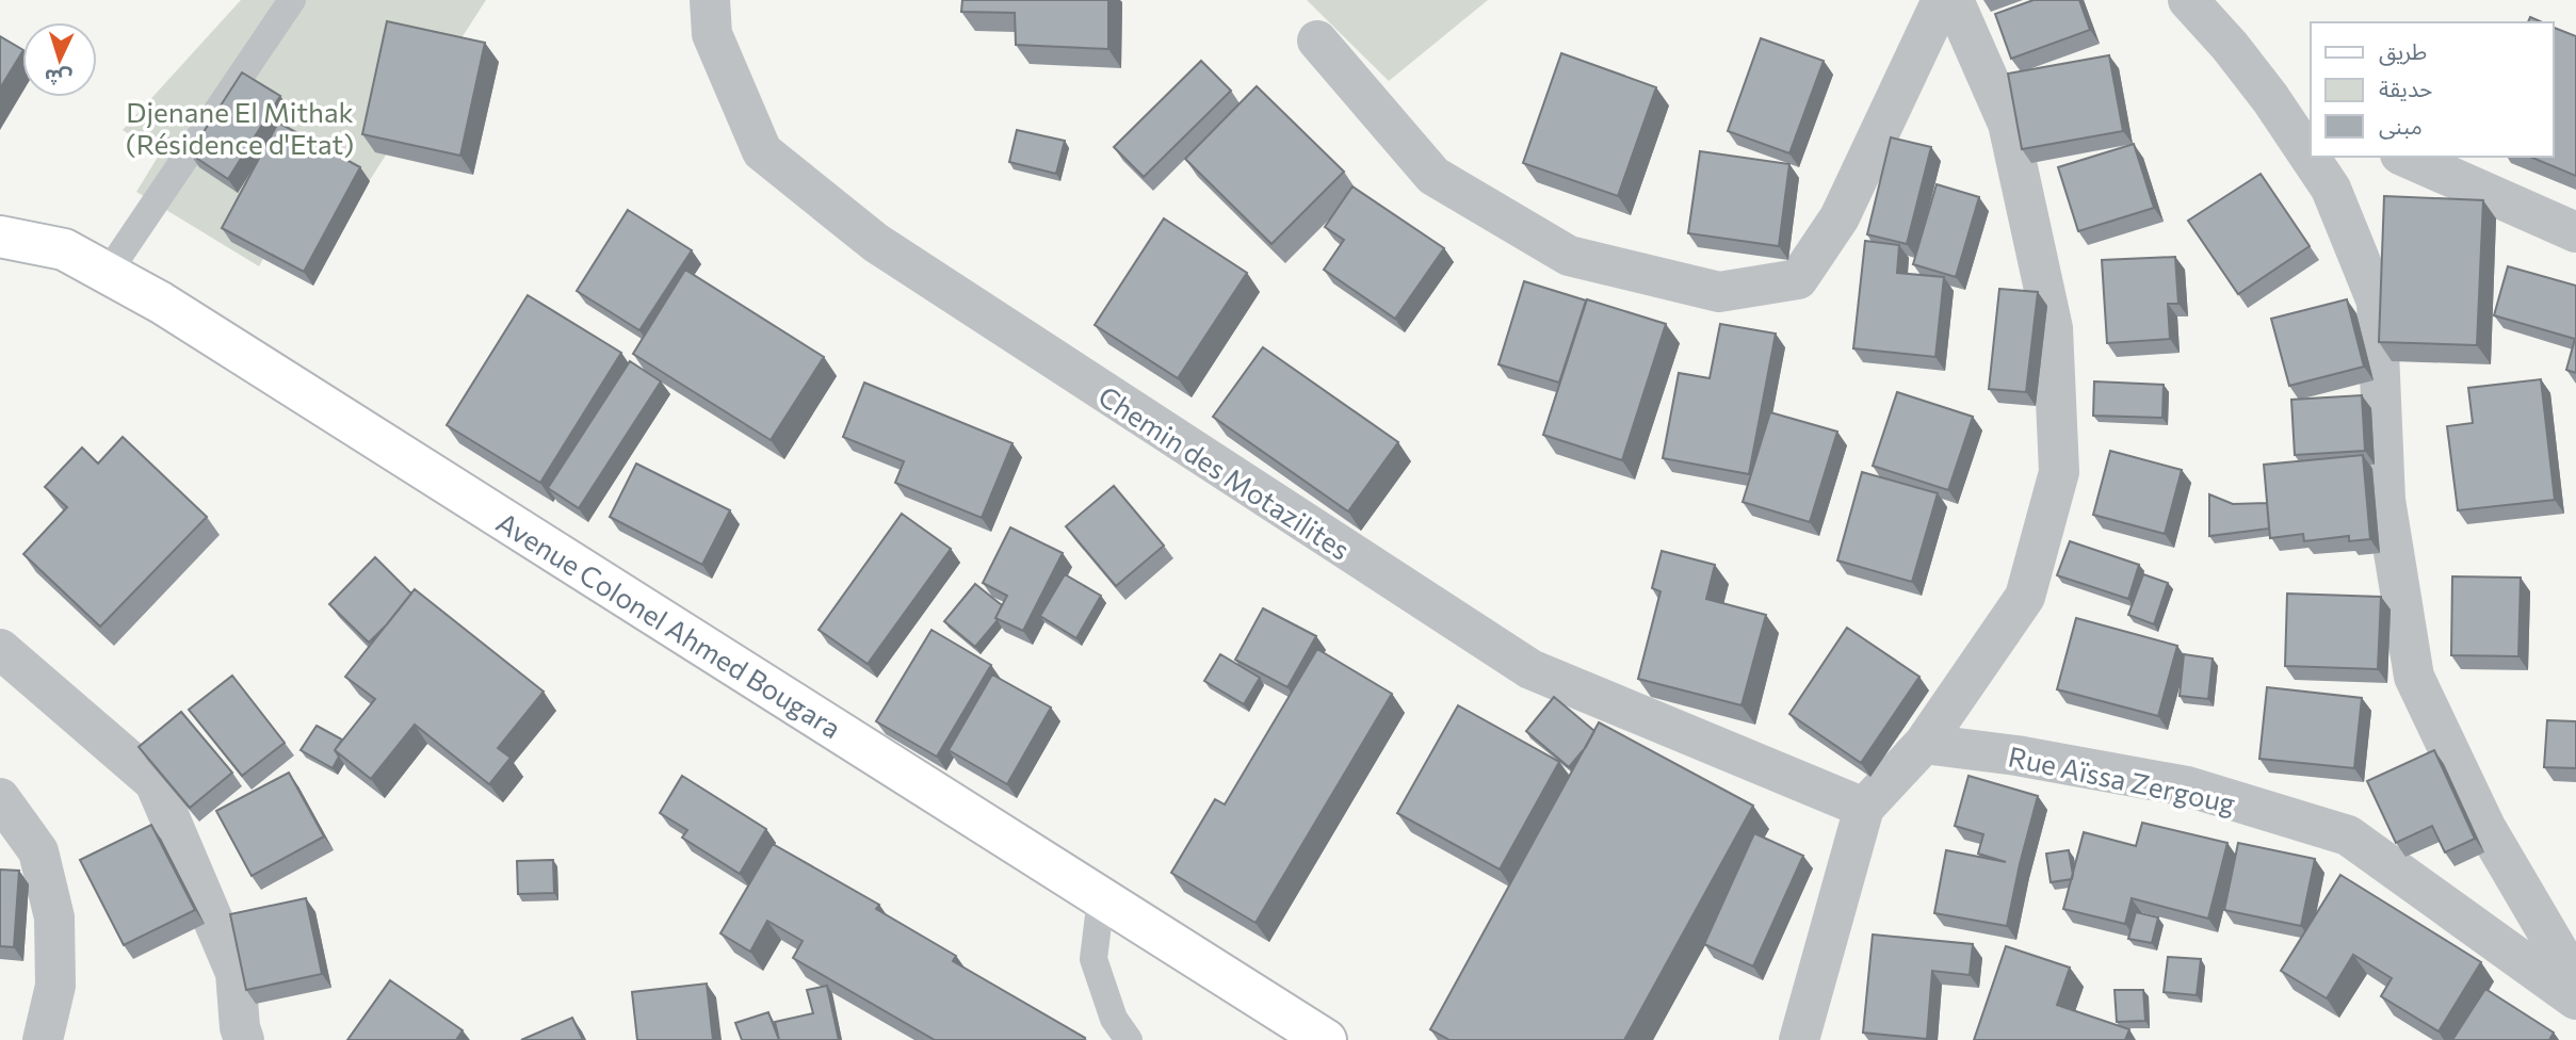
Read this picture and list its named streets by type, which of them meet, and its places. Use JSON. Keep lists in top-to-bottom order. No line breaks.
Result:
{"streets":{"main road":["Avenue Colonel Ahmed Bougara"],"street":["Chemin des Motazilites","Rue Aïssa Zergoug"]},"parks":["Djenane El Mithak (Résidence d'Etat)"],"legend":["طريق","حديقة","مبنى"],"north":"bottom"}
